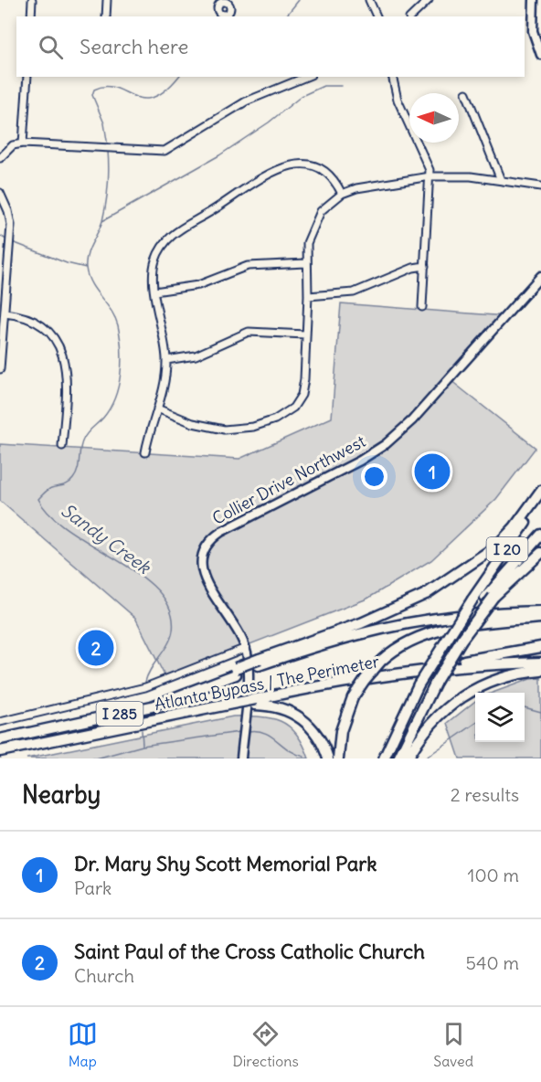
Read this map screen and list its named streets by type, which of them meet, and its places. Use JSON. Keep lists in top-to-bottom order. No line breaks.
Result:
{"streets":{"highway":["I 20","Atlanta Bypass / The Perimeter","I 285"],"main road":["Collier Drive Northwest"]},"water":["Sandy Creek"],"north":"left","page":{"search":"Search here","pins":["1","2"],"heading":["Nearby","2 results"],"list":[{"mark":"1","name":"Dr. Mary Shy Scott Memorial Park","note":"Park","value":"100 m"},{"mark":"2","name":"Saint Paul of the Cross Catholic Church","note":"Church","value":"540 m"}],"nav":["Map","Directions","Saved"]}}
